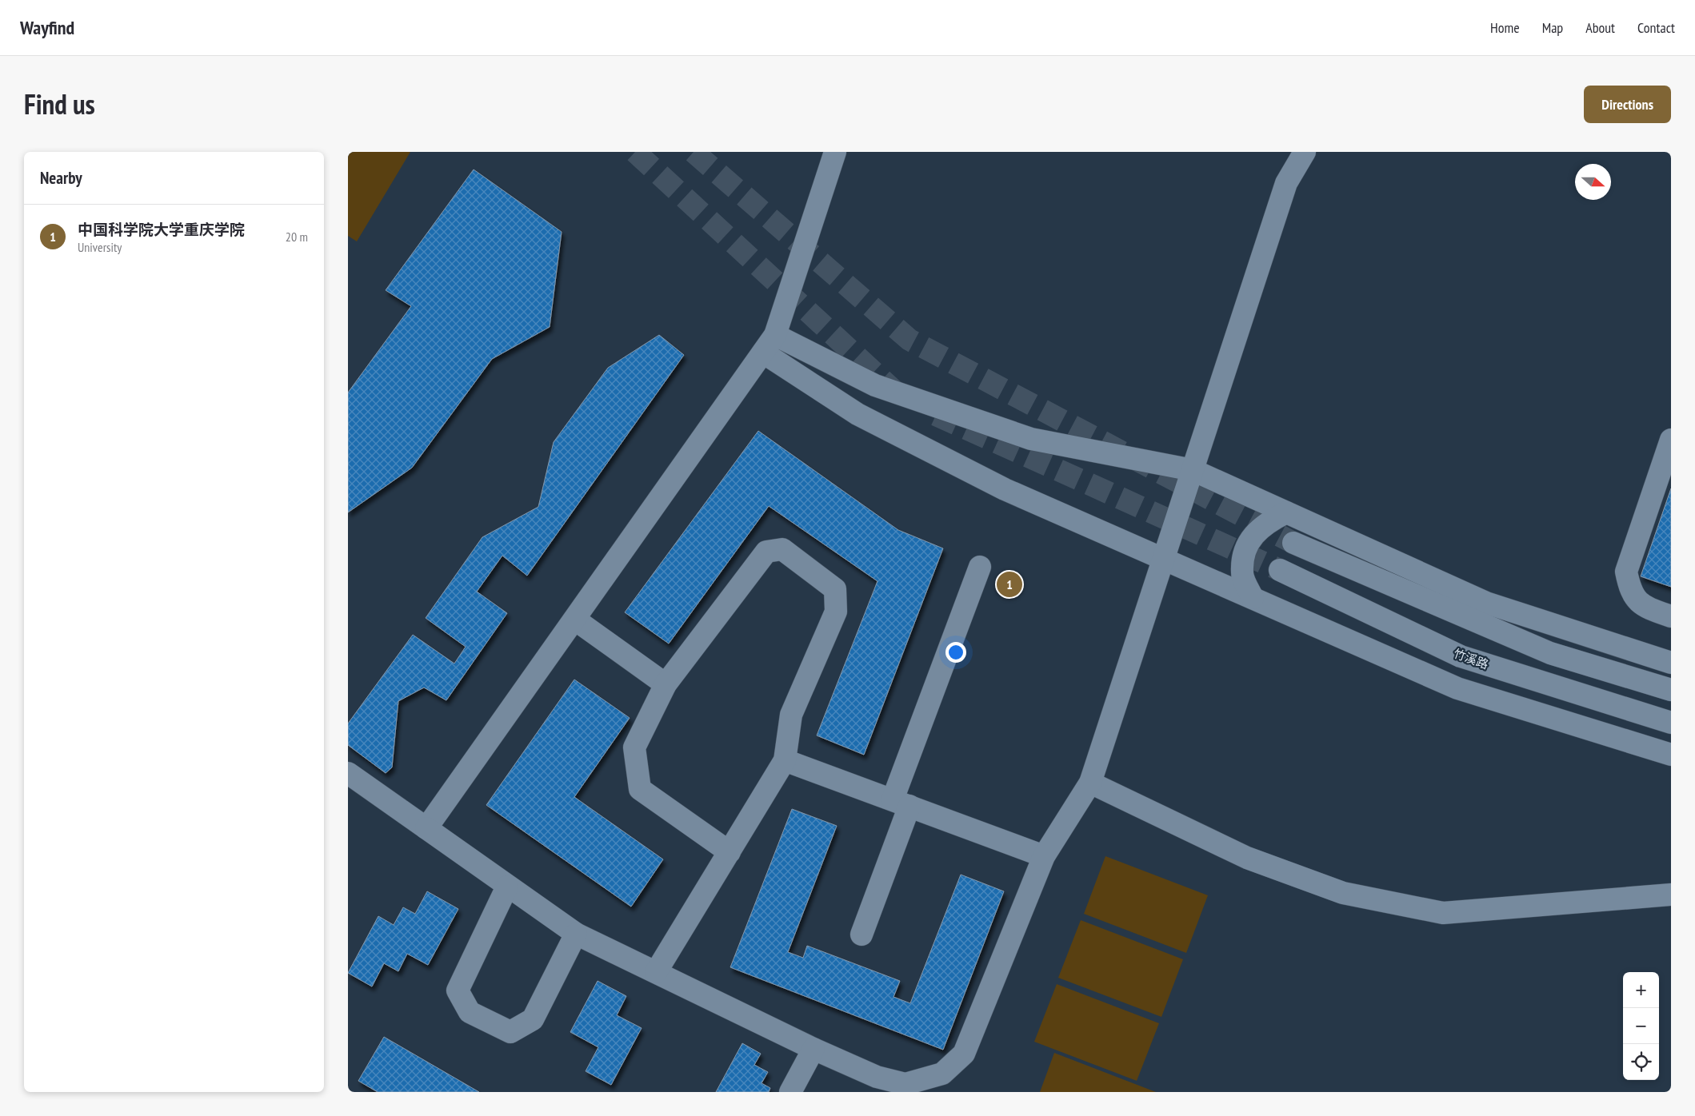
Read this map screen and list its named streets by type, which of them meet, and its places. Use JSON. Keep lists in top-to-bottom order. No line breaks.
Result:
{"streets":{"street":["竹溪路"]},"north":"right","page":{"header":"Wayfind","nav":["Home","Map","About","Contact"],"title":"Find us","buttons":"Directions","heading":"Nearby","list":[{"mark":"1","name":"中国科学院大学重庆学院","note":"University","value":"20 m"}],"pins":"1","map_buttons":["+","−"]}}
